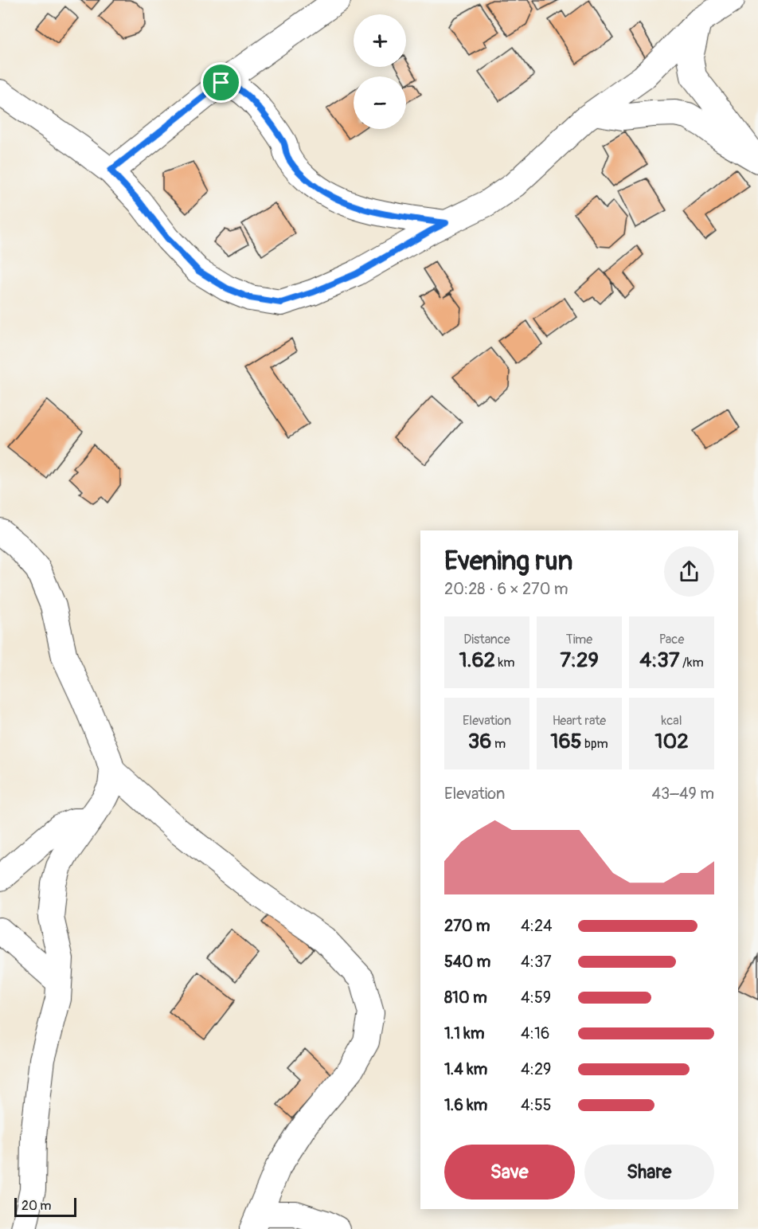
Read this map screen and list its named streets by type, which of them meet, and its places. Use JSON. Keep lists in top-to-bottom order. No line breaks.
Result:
{"scale_bar":"20 m","page":{"map_buttons":["+","−"],"heading":["Evening run","20:28 · 6 × 270 m"],"stats":[["Distance","1.62 km"],["Time","7:29"],["Pace","4:37 /km"],["Elevation","36 m"],["Heart rate","165 bpm"],["kcal","102"]],"chart":["Elevation","43–49 m"],"list":[{"name":"270 m","note":"4:24"},{"name":"540 m","note":"4:37"},{"name":"810 m","note":"4:59"},{"name":"1.1 km","note":"4:16"},{"name":"1.4 km","note":"4:29"},{"name":"1.6 km","note":"4:55"}],"buttons":["Save","Share"],"scale":"20 m"}}
